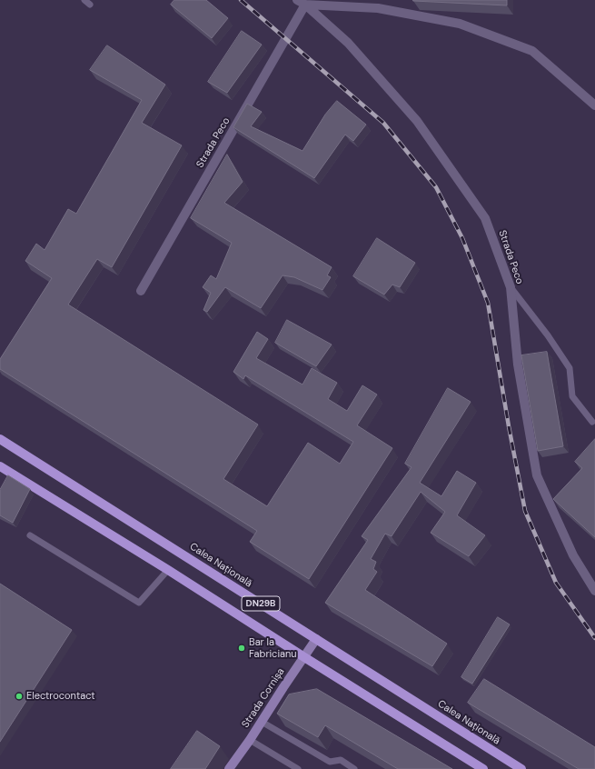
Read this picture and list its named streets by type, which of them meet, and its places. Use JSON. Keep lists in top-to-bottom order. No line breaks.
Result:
{"streets":{"main road":["Calea Națională","DN29B"],"street":["Strada Peco","Strada Cornișa"]},"crossings":[["Calea Națională","Strada Cornișa"],["DN29B","Strada Cornișa"]],"places":["Bar la Fabricianu","Electrocontact"]}
